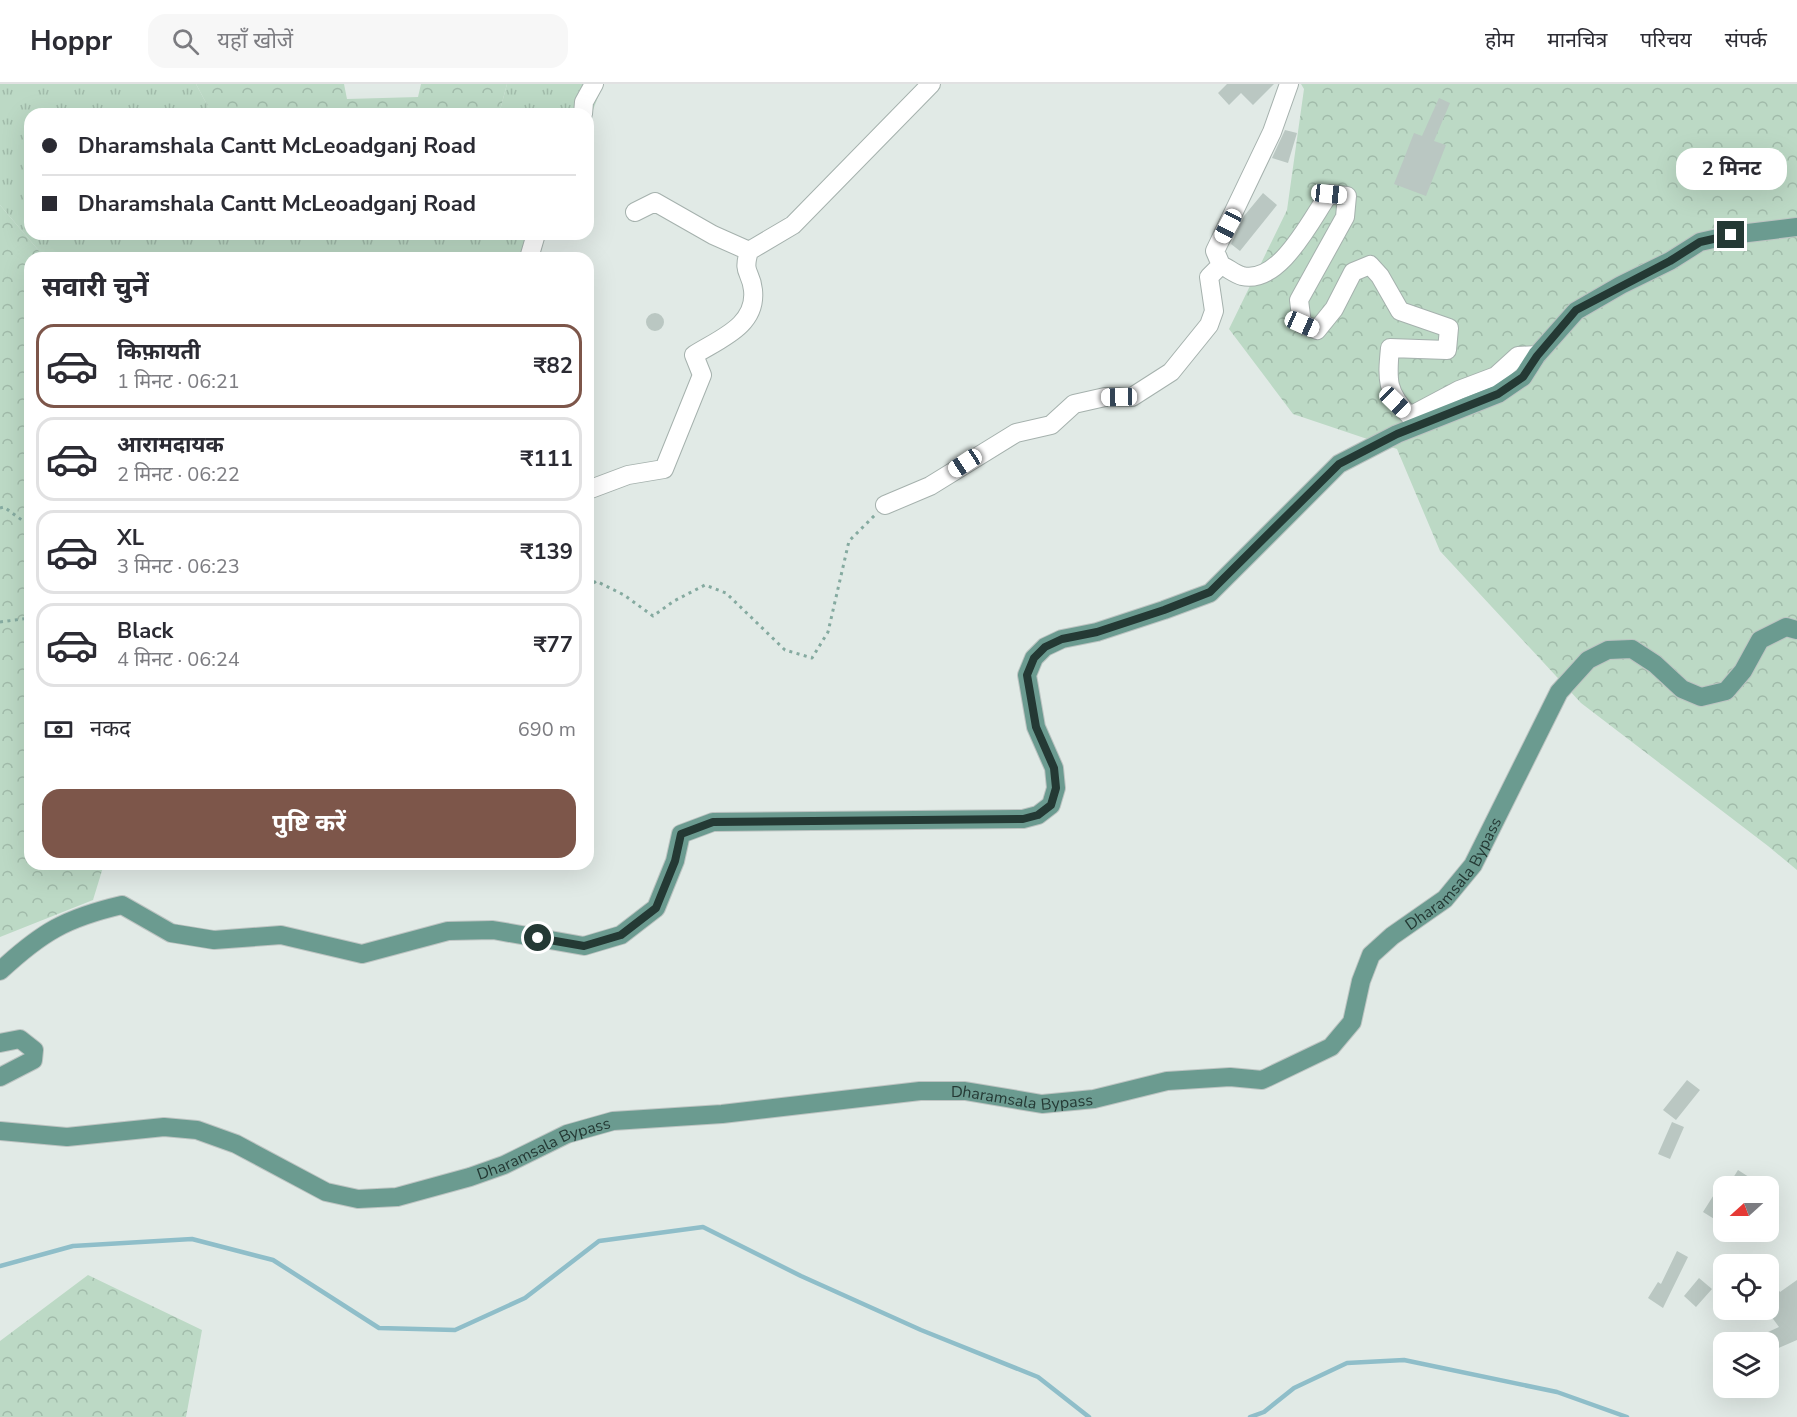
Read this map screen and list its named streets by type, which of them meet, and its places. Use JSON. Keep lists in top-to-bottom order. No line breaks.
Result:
{"streets":{"main road":["Dharamsala Bypass"]},"north":"left","page":{"header":"Hoppr","search":"यहाँ खोजें","nav":["होम","मानचित्र","परिचय","संपर्क"],"banner":["Dharamshala Cantt McLeoadganj Road","Dharamshala Cantt McLeoadganj Road"],"bubble":"2 मिनट","heading":"सवारी चुनें","list":[{"name":"किफ़ायती","note":"1 मिनट · 06:21","value":"₹82"},{"name":"आरामदायक","note":"2 मिनट · 06:22","value":"₹111"},{"name":"XL","note":"3 मिनट · 06:23","value":"₹139"},{"name":"Black","note":"4 मिनट · 06:24","value":"₹77"}],"pay":["नकद","690 m"],"buttons":"पुष्टि करें"}}
